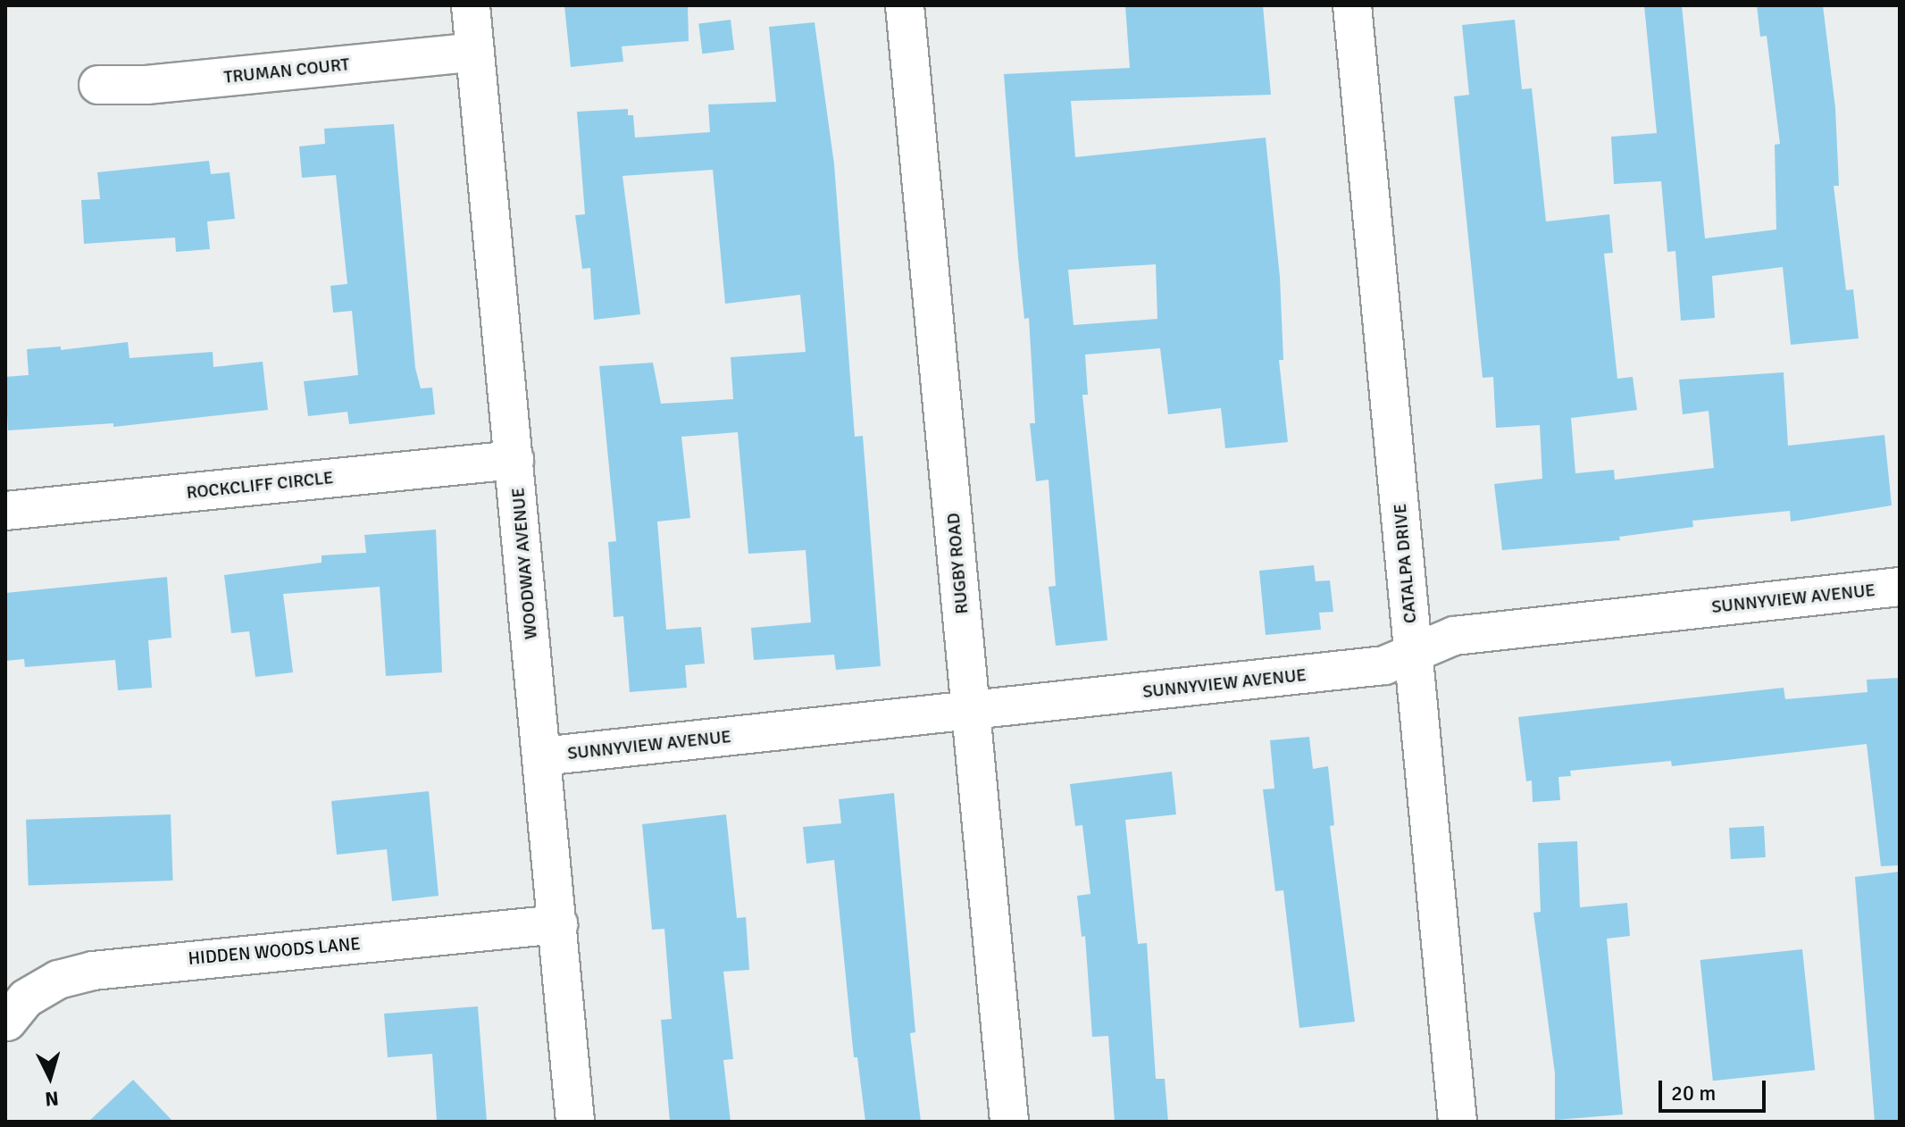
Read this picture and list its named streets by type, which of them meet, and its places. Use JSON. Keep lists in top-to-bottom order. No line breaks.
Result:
{"streets":{"street":["TRUMAN COURT","ROCKCLIFF CIRCLE","WOODWAY AVENUE","RUGBY ROAD","CATALPA DRIVE","SUNNYVIEW AVENUE","HIDDEN WOODS LANE"]},"crossings":[["TRUMAN COURT","WOODWAY AVENUE"],["ROCKCLIFF CIRCLE","WOODWAY AVENUE"],["WOODWAY AVENUE","SUNNYVIEW AVENUE"],["WOODWAY AVENUE","HIDDEN WOODS LANE"],["RUGBY ROAD","SUNNYVIEW AVENUE"],["CATALPA DRIVE","SUNNYVIEW AVENUE"]],"scale_bar":"20 m","north":"bottom"}
